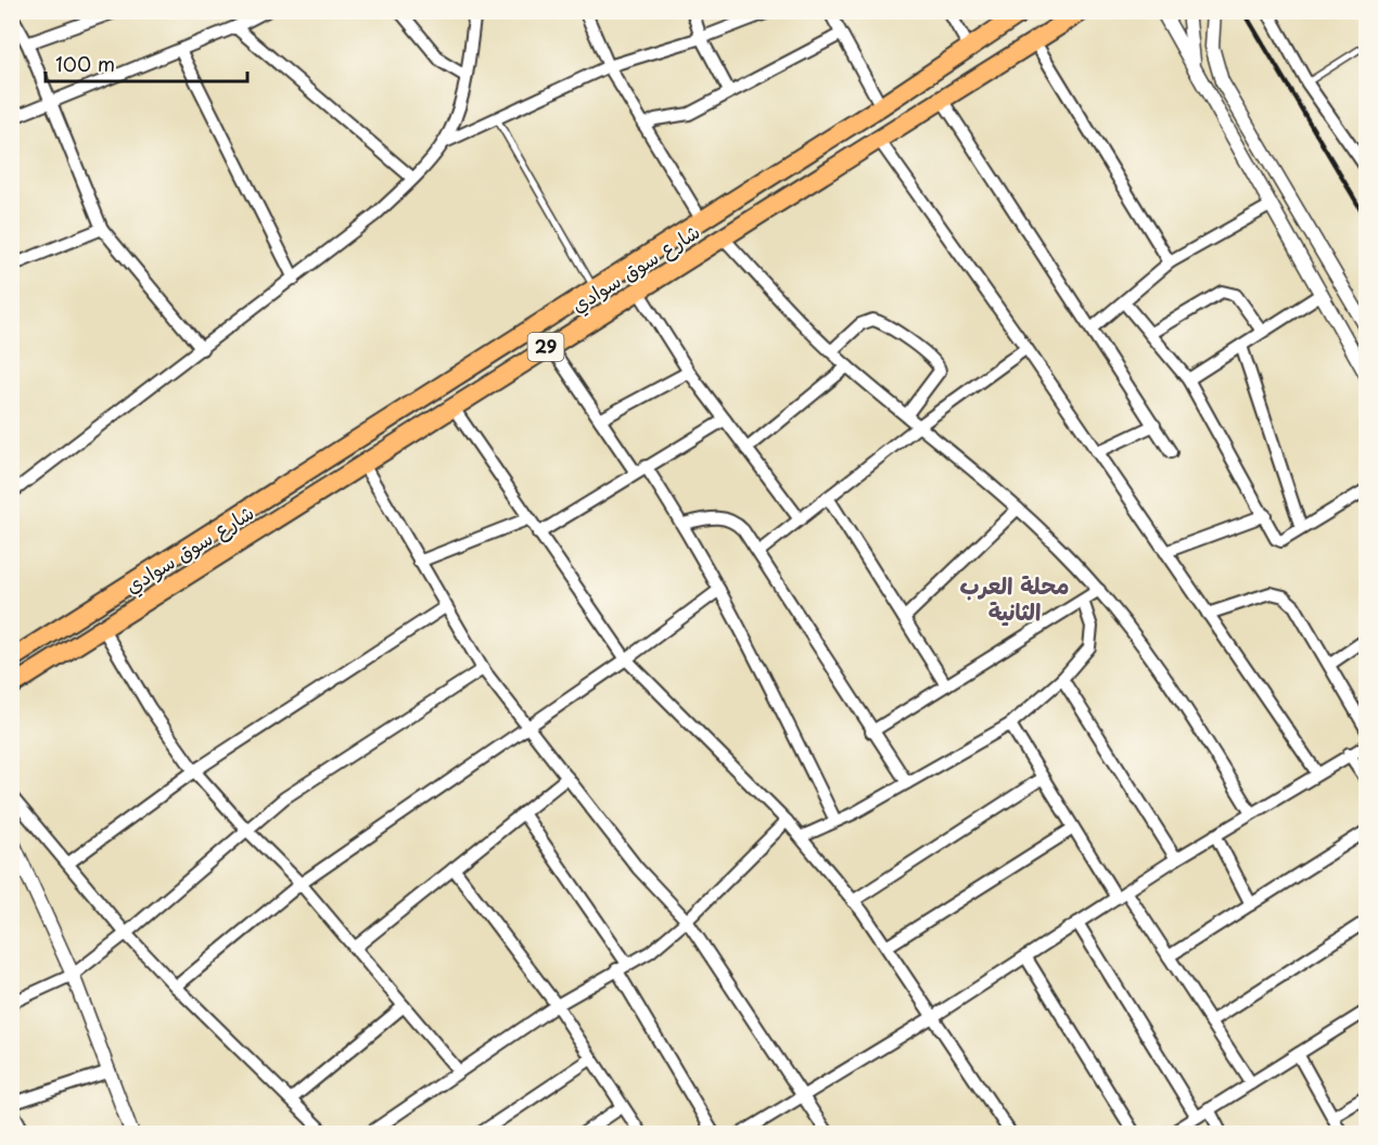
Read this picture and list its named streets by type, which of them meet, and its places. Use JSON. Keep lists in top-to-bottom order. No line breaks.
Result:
{"streets":{"main road":["شارع سوق سوادي","29"]},"districts":["محلة العرب الثانية"],"scale_bar":"100 m"}
